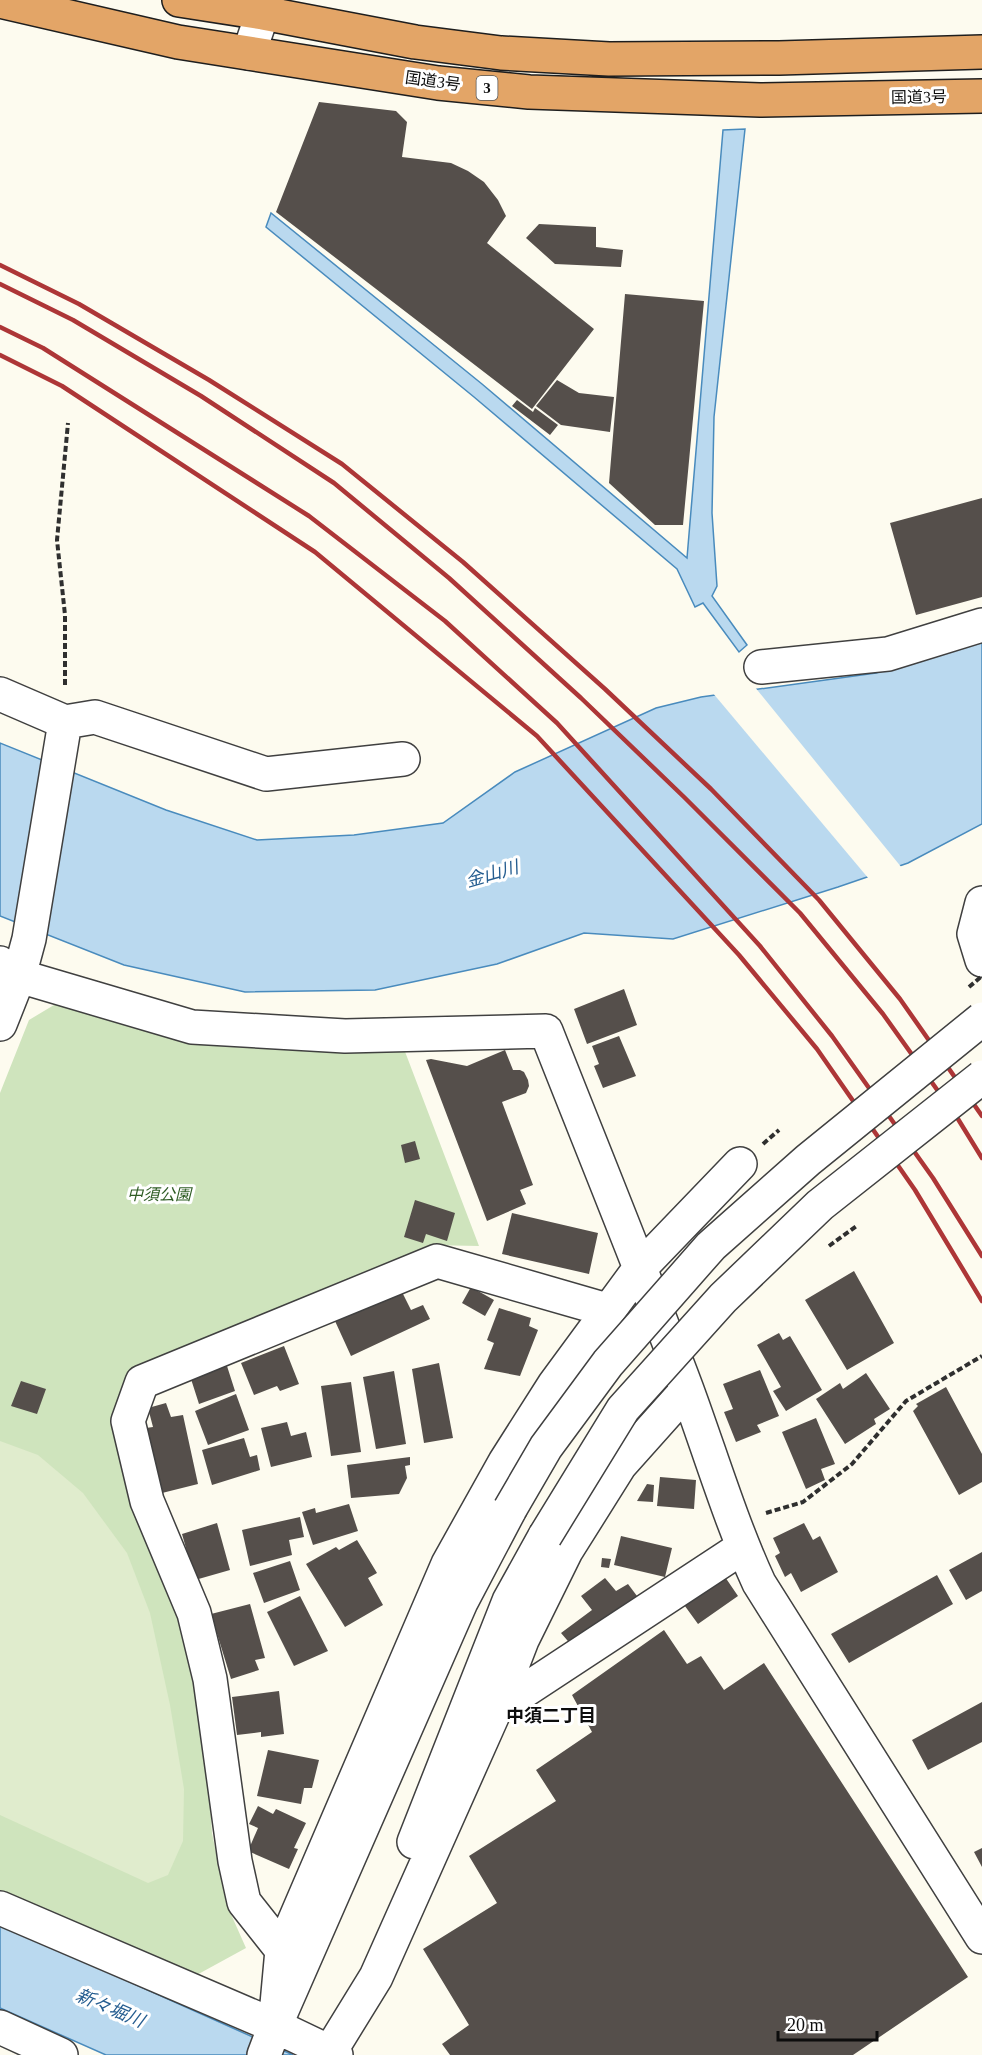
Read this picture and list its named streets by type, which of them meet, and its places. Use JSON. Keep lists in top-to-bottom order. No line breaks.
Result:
{"streets":{"highway":["国道3号","3"]},"districts":["中須二丁目"],"water":["金山川","新々堀川"],"parks":["中須公園"],"scale_bar":"20 m"}
